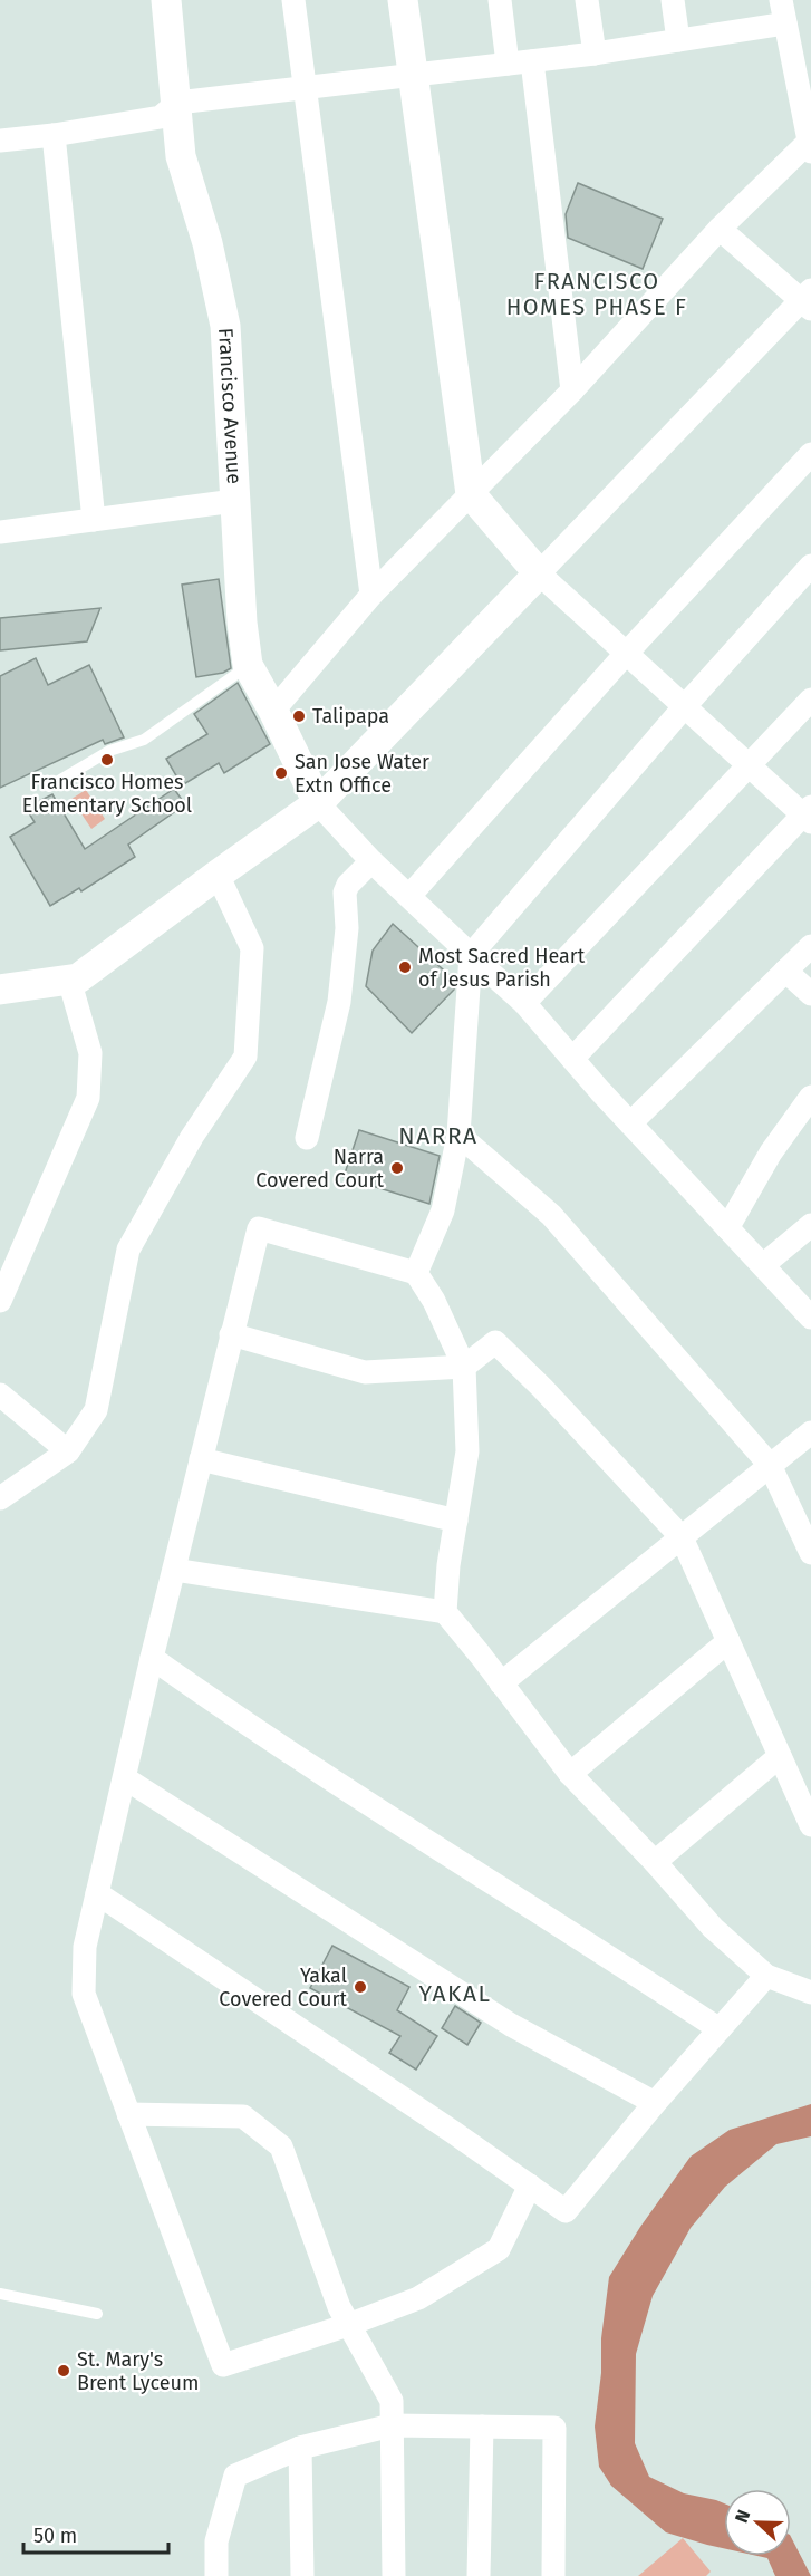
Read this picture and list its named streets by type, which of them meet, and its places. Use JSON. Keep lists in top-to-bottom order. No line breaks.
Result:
{"streets":{"street":["Francisco Avenue"]},"districts":["FRANCISCO HOMES PHASE F","NARRA","YAKAL"],"places":["Talipapa","Francisco Homes Elementary School","San Jose Water Extn Office","Most Sacred Heart of Jesus Parish","Narra Covered Court","Yakal Covered Court","St. Mary's Brent Lyceum"],"scale_bar":"50 m","north":"left"}
